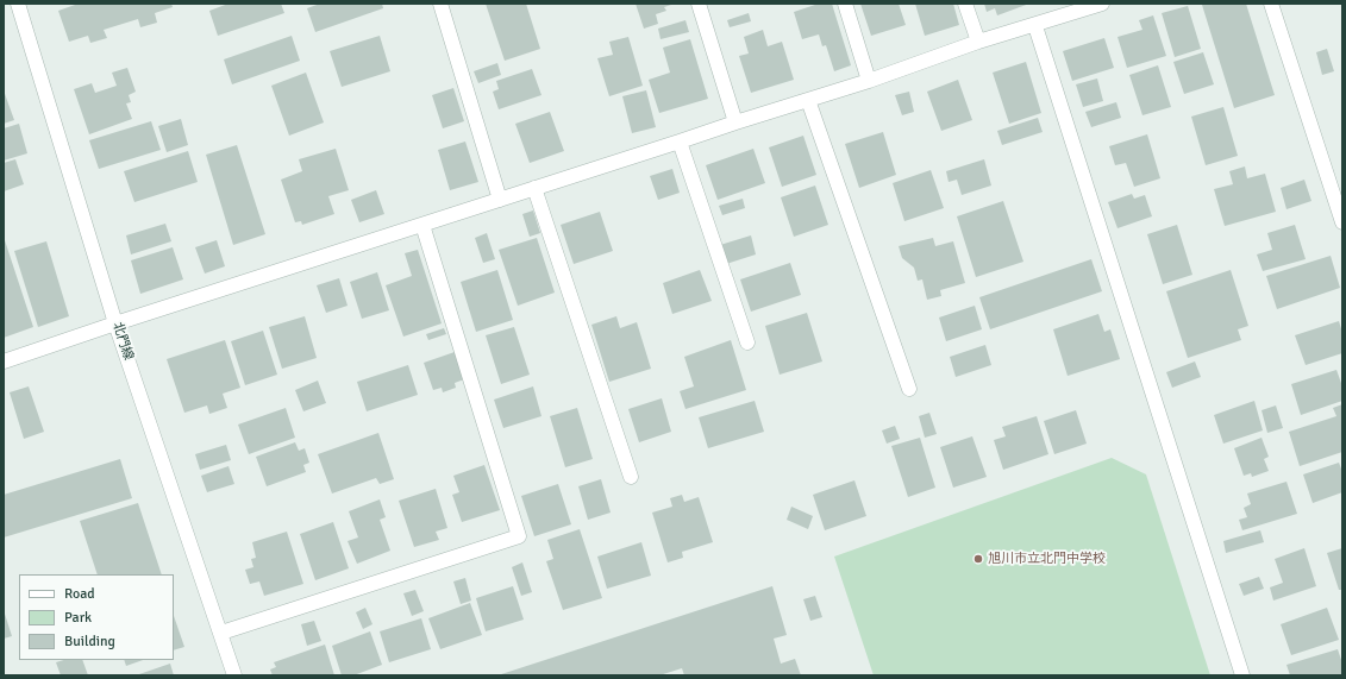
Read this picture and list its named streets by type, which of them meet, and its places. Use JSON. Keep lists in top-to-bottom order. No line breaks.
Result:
{"streets":{"street":["北門線"]},"places":["旭川市立北門中学校"],"legend":["Road","Park","Building"]}
